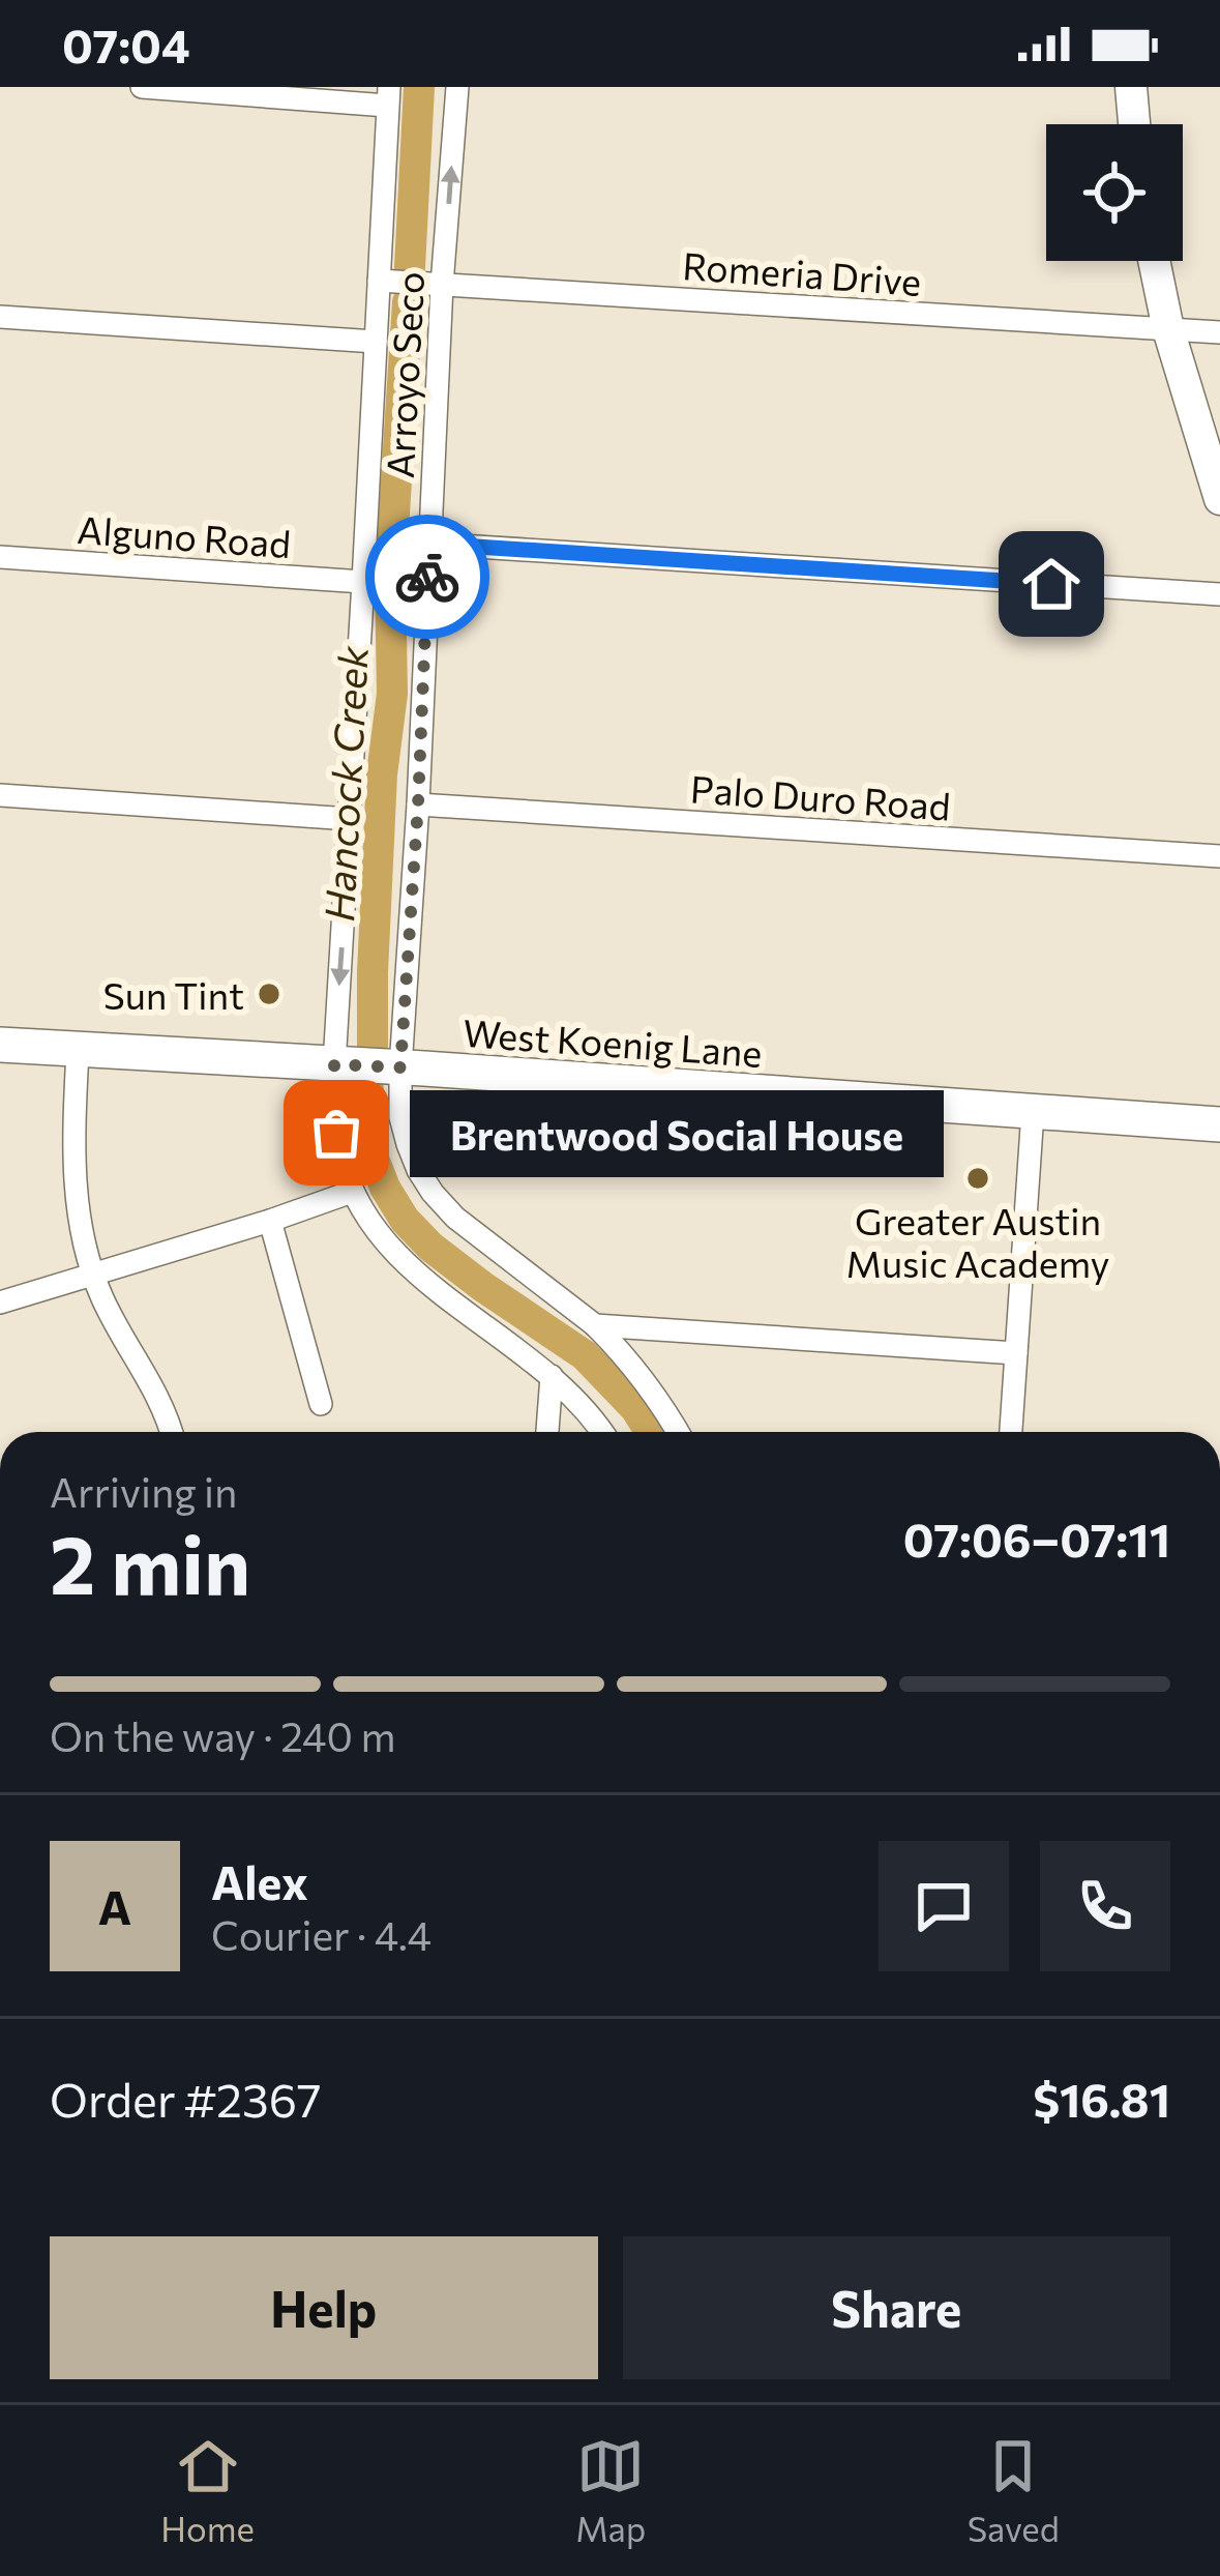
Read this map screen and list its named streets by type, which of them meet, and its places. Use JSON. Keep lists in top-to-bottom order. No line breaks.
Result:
{"streets":{"main road":["West Koenig Lane"],"street":["Romeria Drive","Arroyo Seco","Alguno Road","Palo Duro Road"]},"crossings":[["Romeria Drive","Arroyo Seco"],["Arroyo Seco","Alguno Road"],["Arroyo Seco","Palo Duro Road"],["Arroyo Seco","West Koenig Lane"]],"water":["Hancock Creek"],"places":["Sun Tint","Brentwood Social House","Greater Austin Music Academy"],"page":{"status":"07:04","bubble":"Brentwood Social House","heading":["2 min","Arriving in","07:06–07:11"],"panel":["Alex","Courier · 4.4","Order #2367","$16.81"],"bar":"On the way · 240 m","round":"A","buttons":["Help","Share"],"tabs":["Home","Map","Saved"]}}
